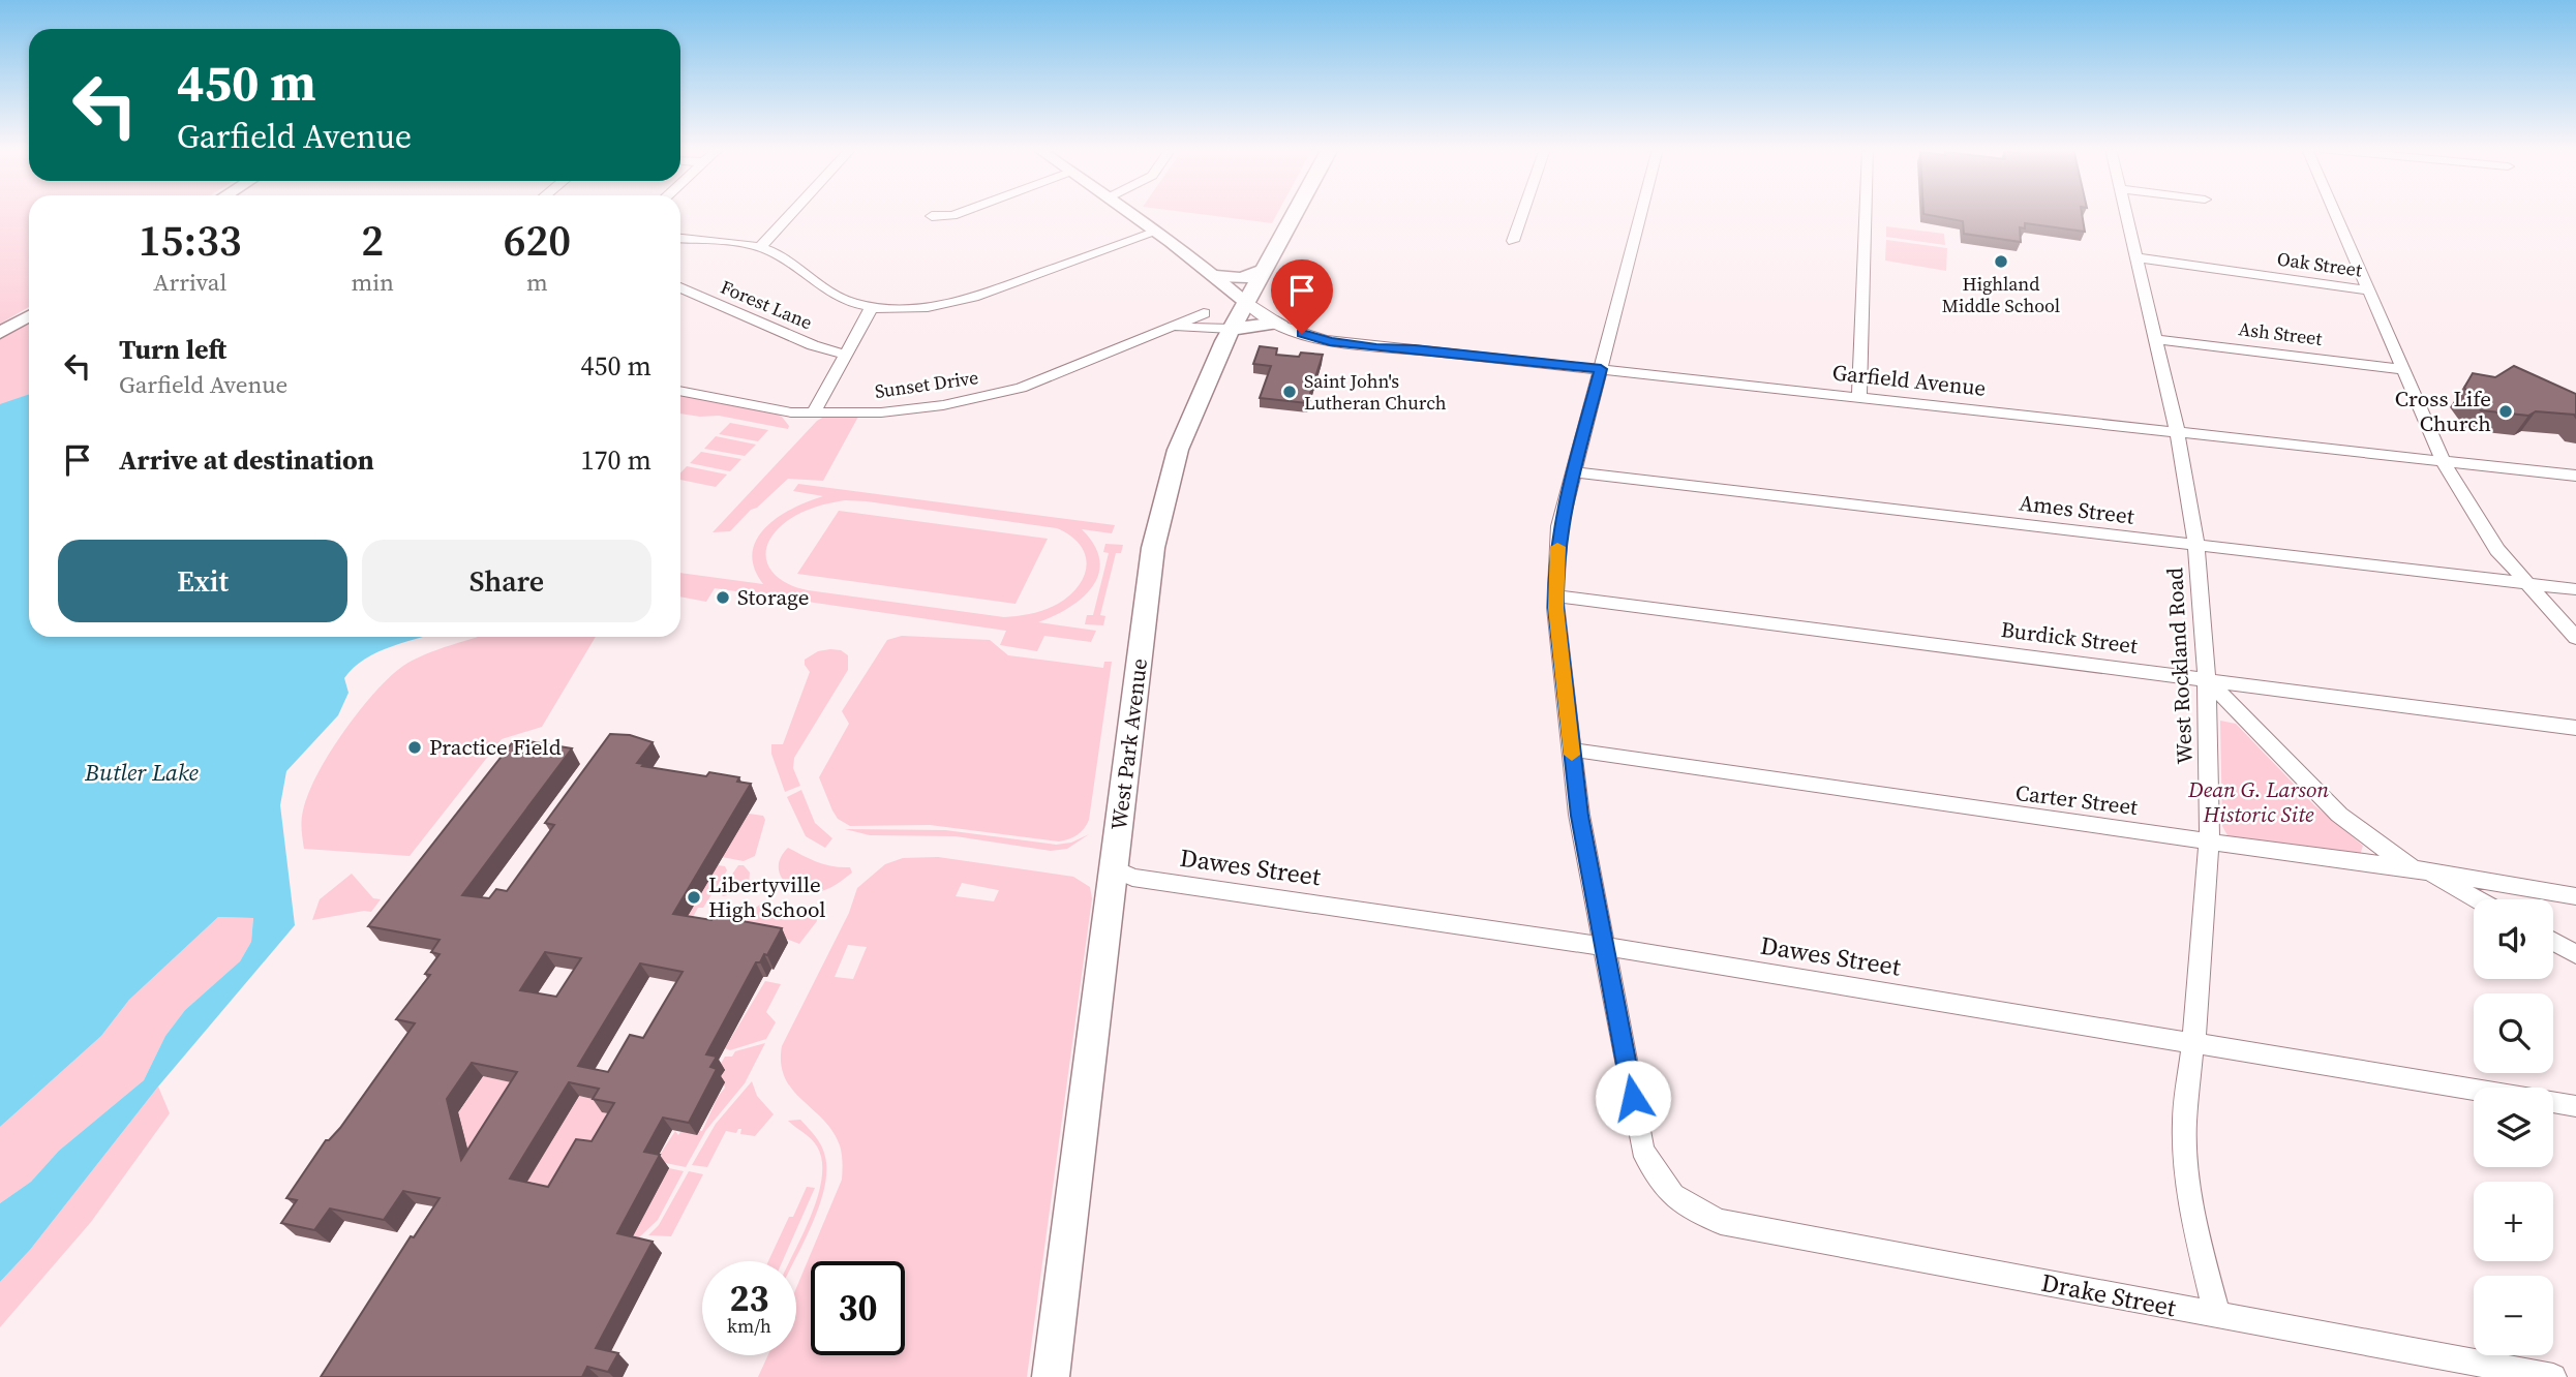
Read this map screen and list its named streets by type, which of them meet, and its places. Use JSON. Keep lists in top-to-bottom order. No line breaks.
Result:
{"streets":{"main road":["West Park Avenue"],"street":["Oak Street","Forest Lane","Ash Street","Garfield Avenue","Sunset Drive","Ames Street","Burdick Street","West Rockland Road","Carter Street","Dawes Street","Drake Street"]},"crossings":[["Oak Street","West Rockland Road"],["Ash Street","West Rockland Road"],["Garfield Avenue","West Rockland Road"],["Garfield Avenue","West Park Avenue"],["Sunset Drive","West Park Avenue"],["Ames Street","West Rockland Road"],["Burdick Street","West Rockland Road"],["West Rockland Road","Carter Street"],["West Rockland Road","Dawes Street"],["West Rockland Road","Drake Street"],["West Park Avenue","Dawes Street"],["Dawes Street","Drake Street"]],"water":["Butler Lake"],"parks":["Dean G. Larson Historic Site"],"places":["Highland Middle School","Saint John's Lutheran Church","Cross Life Church","Storage","Practice Field","Libertyville High School"],"page":{"turn":["450 m","Garfield Avenue"],"eta":["15:33","Arrival","2","min","620","m"],"list":[{"name":"Turn left","note":"Garfield Avenue","value":"450 m"},{"name":"Arrive at destination","value":"170 m"}],"buttons":["Exit","Share"],"map_buttons":["+","−"],"speed":"23 km/h","limit":"30"}}
